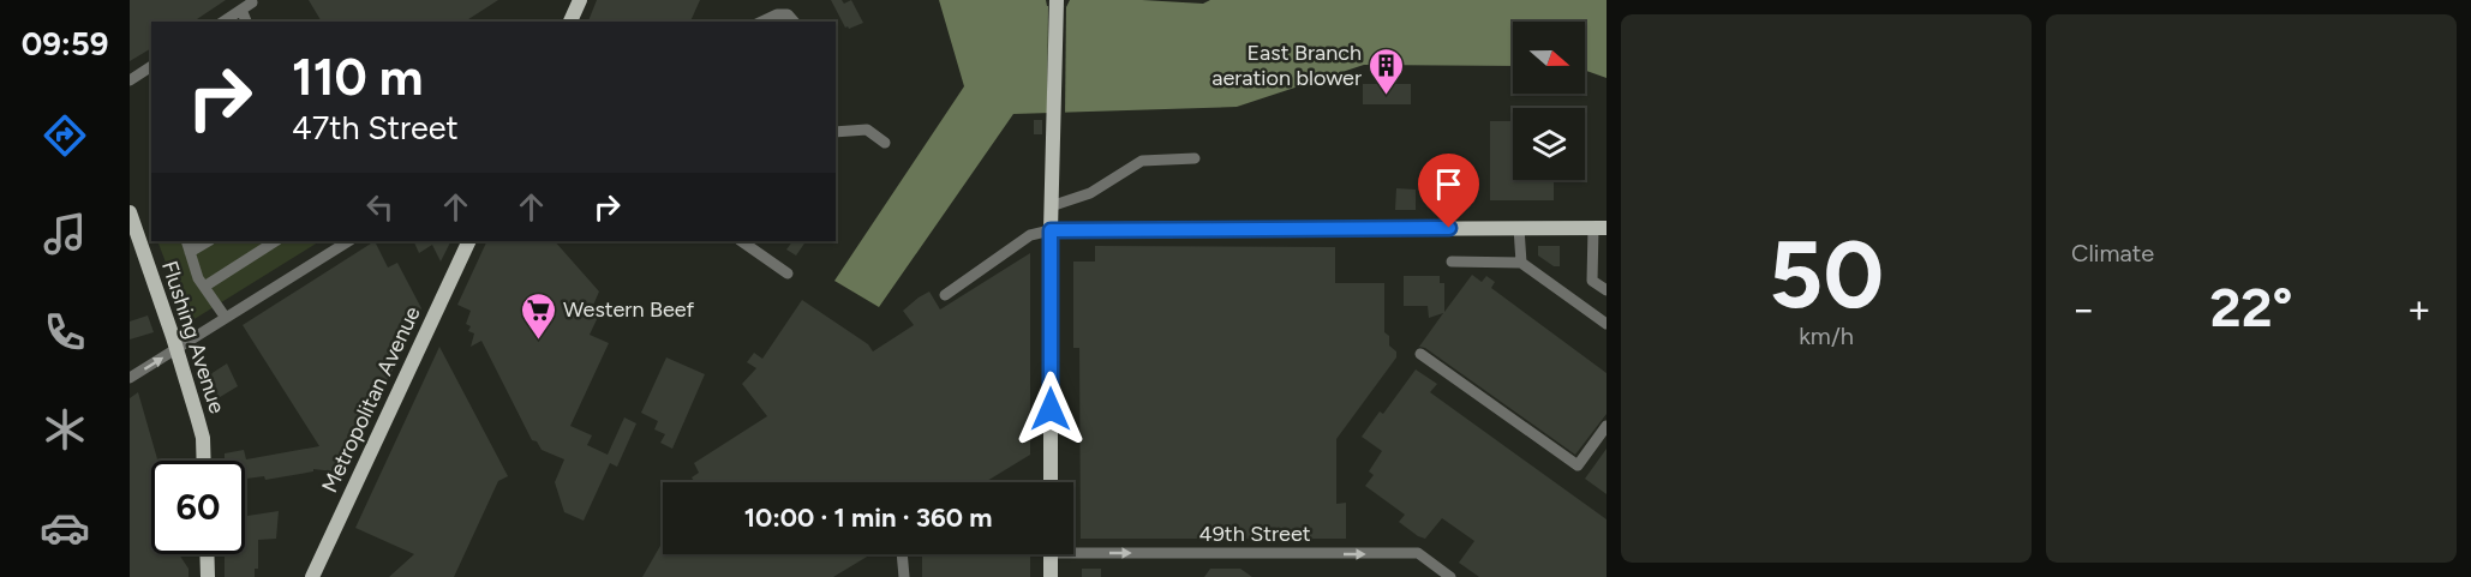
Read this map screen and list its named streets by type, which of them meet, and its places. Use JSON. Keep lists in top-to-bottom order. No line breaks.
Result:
{"streets":{"main road":["Flushing Avenue","Metropolitan Avenue"],"street":["49th Street"]},"one_way":["49th Street"],"places":{"building":["East Branch aeration blower"],"supermarket":["Western Beef"]},"north":"right","page":{"tabs":"09:59","tile":[["50","km/h"],"Climate"],"turn":["110 m","47th Street"],"heat":["−","22°","+"],"limit":"60","trip":"10:00 · 1 min · 360 m"}}
